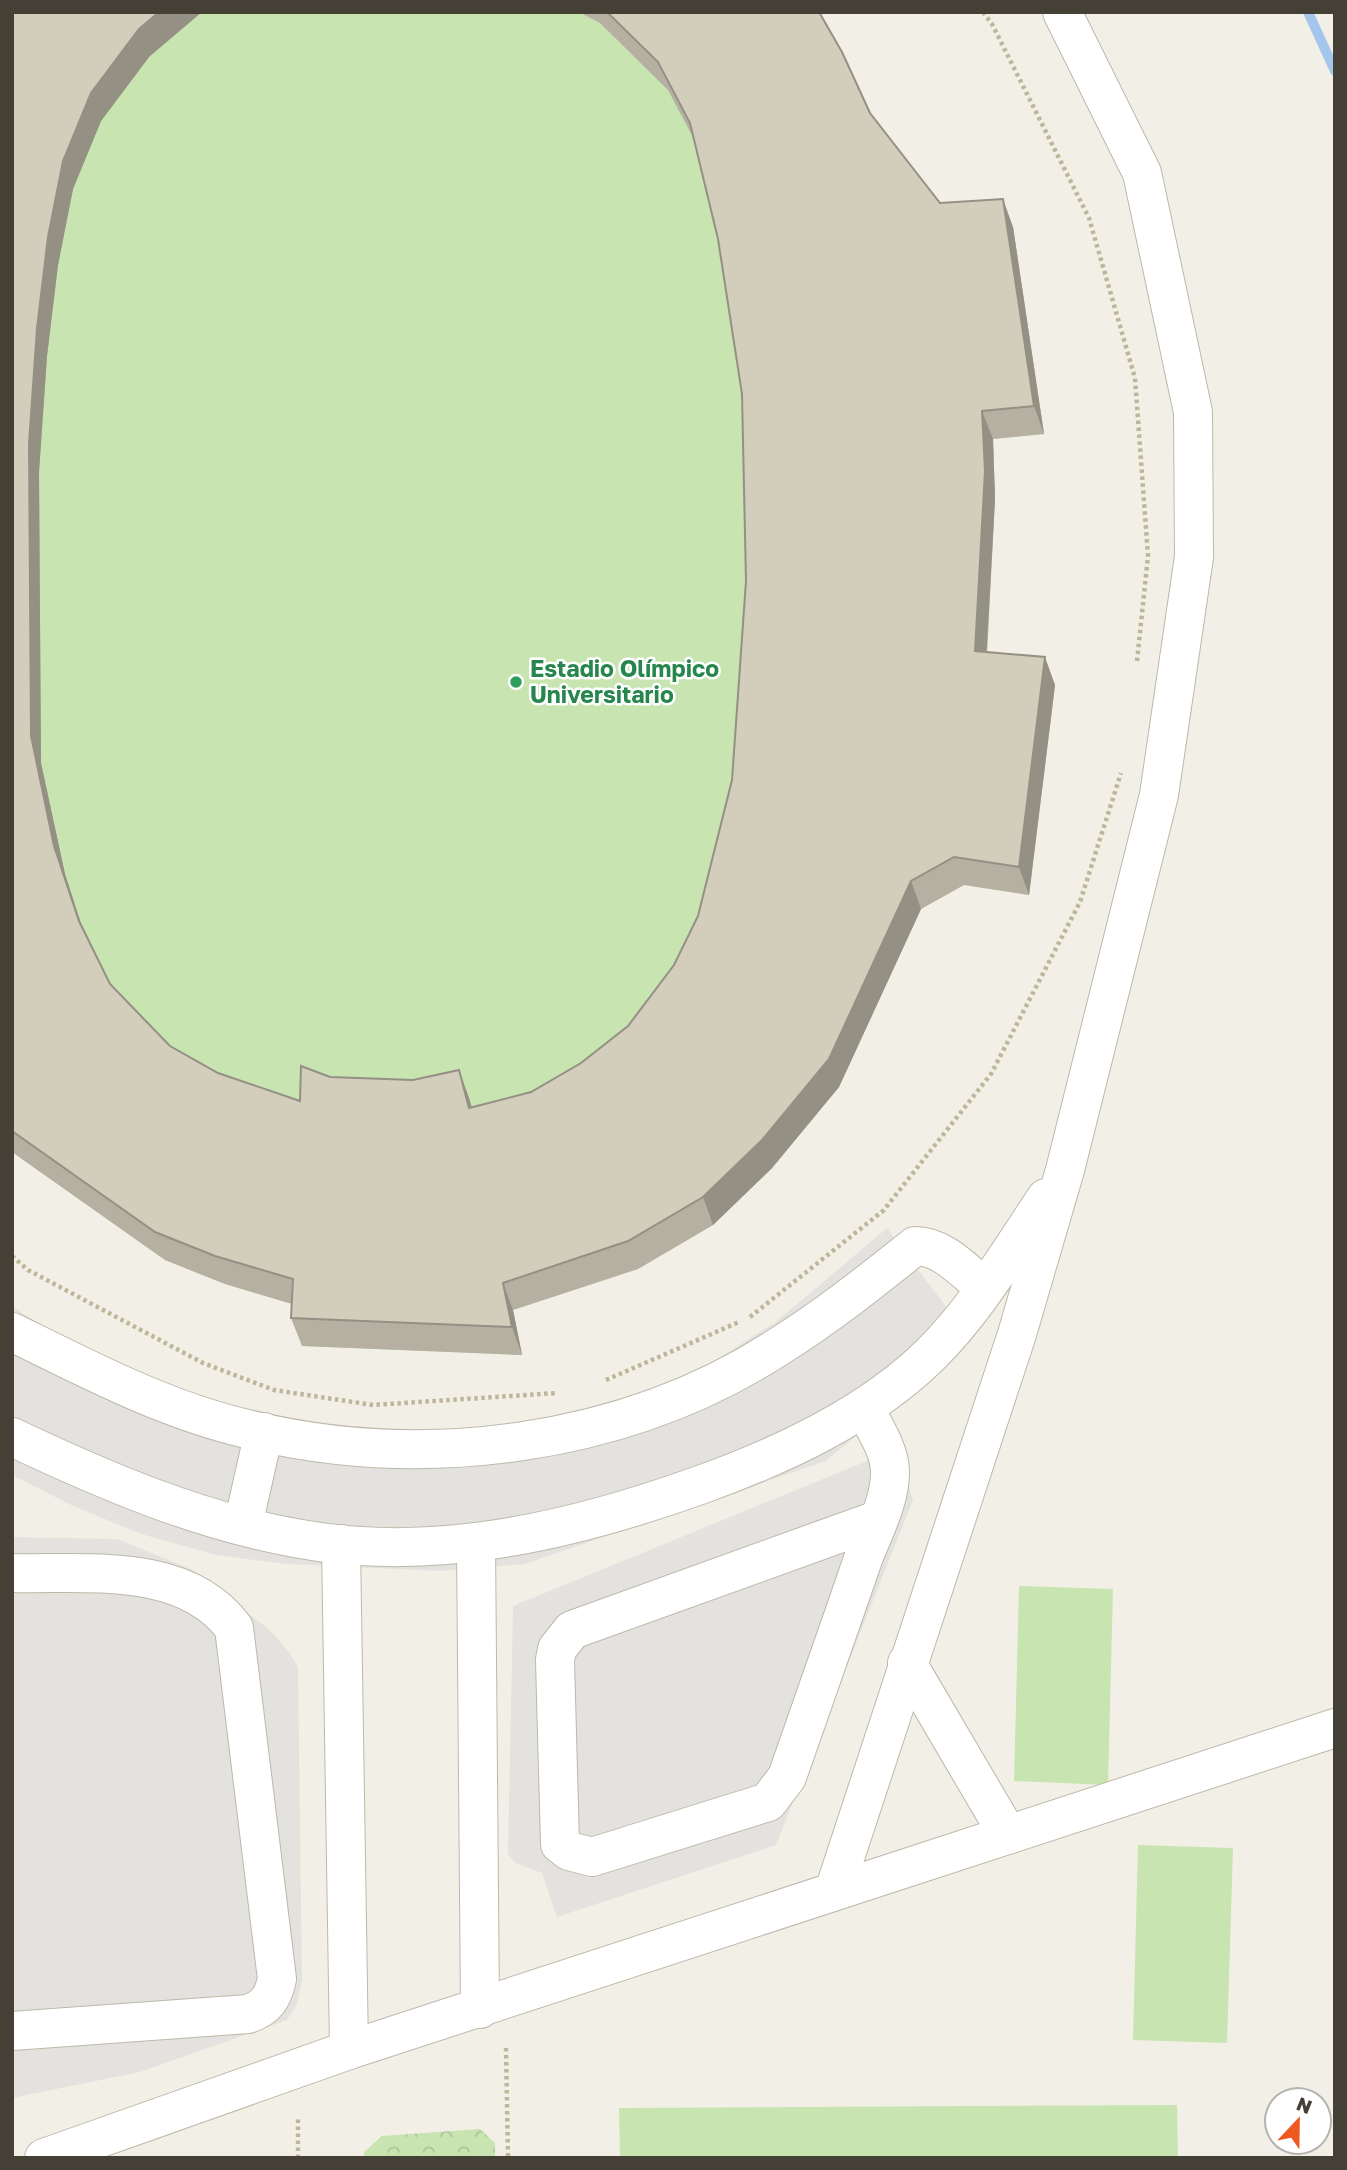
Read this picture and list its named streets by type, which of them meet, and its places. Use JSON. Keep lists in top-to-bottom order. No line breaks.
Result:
{"places":["Estadio Olímpico Universitario"],"north":"top"}
